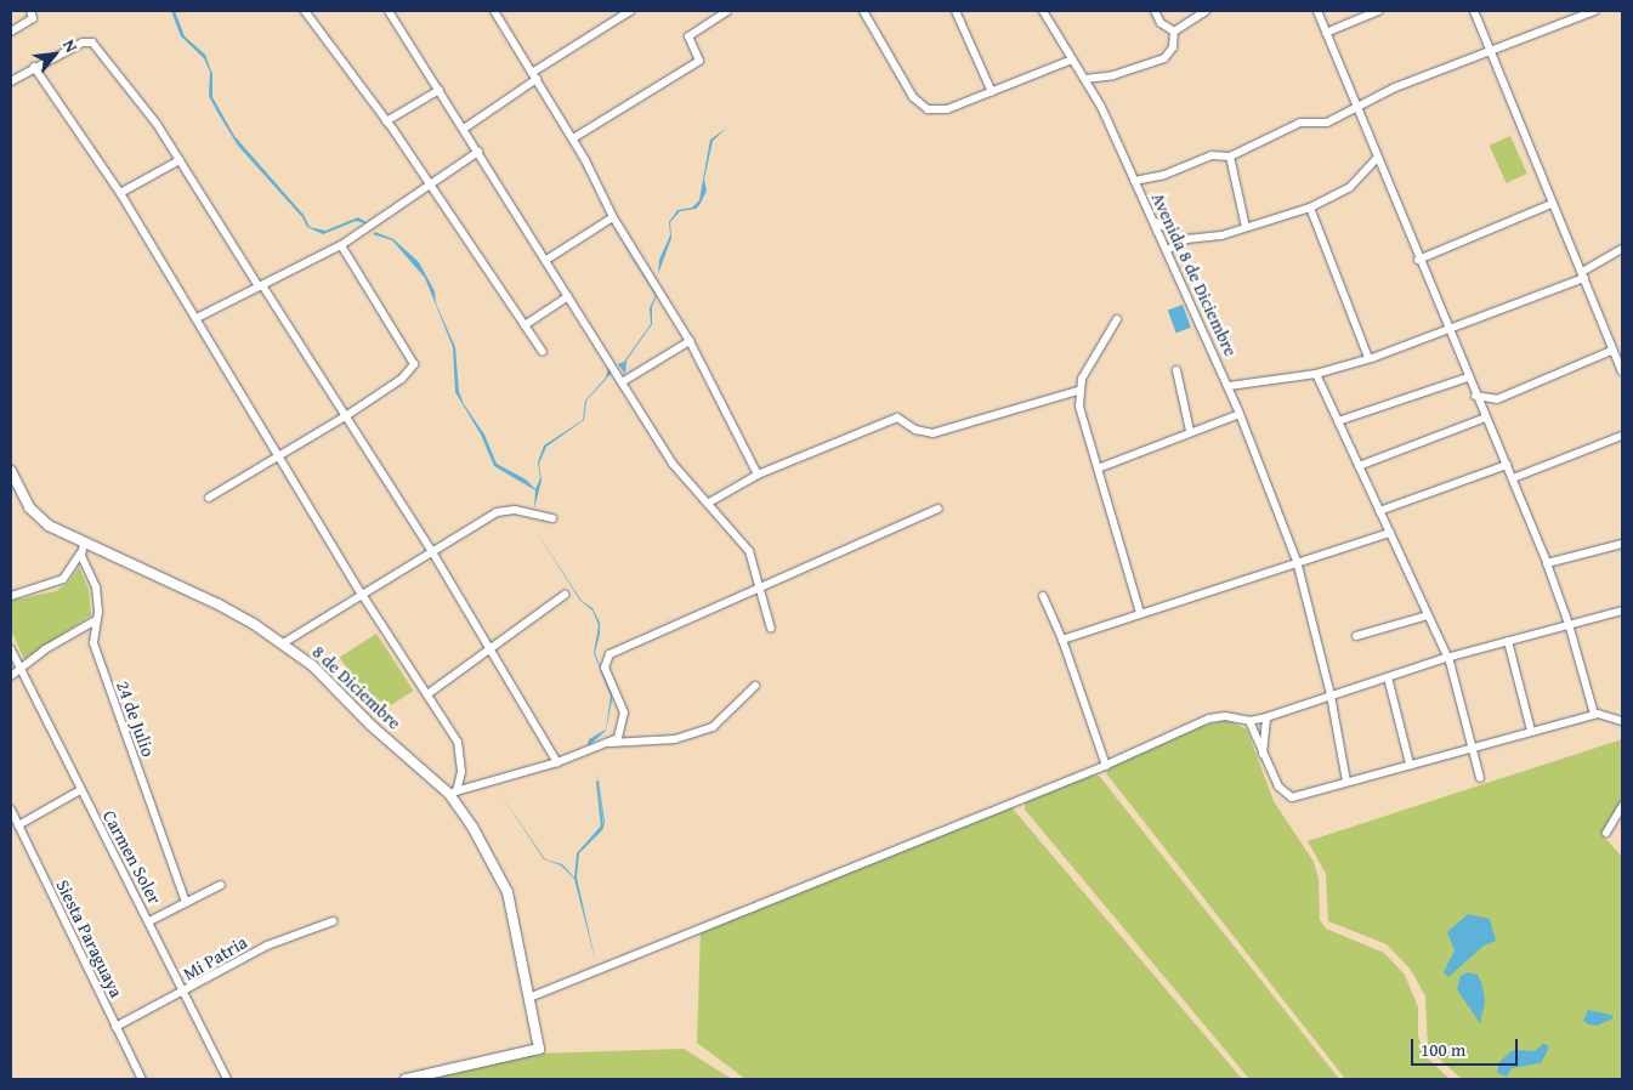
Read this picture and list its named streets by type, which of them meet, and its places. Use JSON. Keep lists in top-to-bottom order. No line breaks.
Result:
{"streets":{"street":["Avenida 8 de Diciembre","8 de Diciembre","24 de Julio","Carmen Soler","Siesta Paraguaya","Mi Patria"]},"crossings":[["8 de Diciembre","24 de Julio"],["Carmen Soler","Mi Patria"],["Siesta Paraguaya","Mi Patria"]],"scale_bar":"100 m","north":"top right"}
